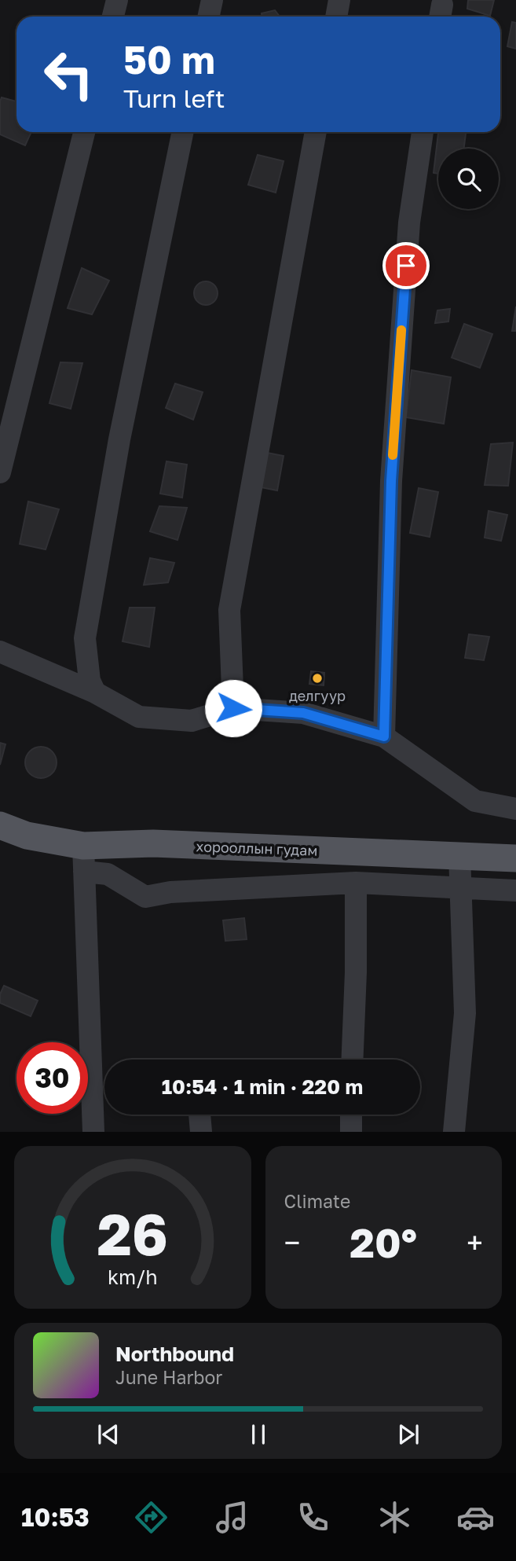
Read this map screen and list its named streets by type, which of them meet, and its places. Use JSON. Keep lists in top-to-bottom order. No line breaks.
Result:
{"streets":{"main road":["хорооллын гудам"]},"places":["делгуур"],"page":{"turn":["50 m","Turn left"],"limit":"30","trip":"10:54 · 1 min · 220 m","tile":"Climate","heat":["−","20°","+"],"song":["Northbound","June Harbor"],"tabs":"10:53","gauge":["26","km/h"]}}
